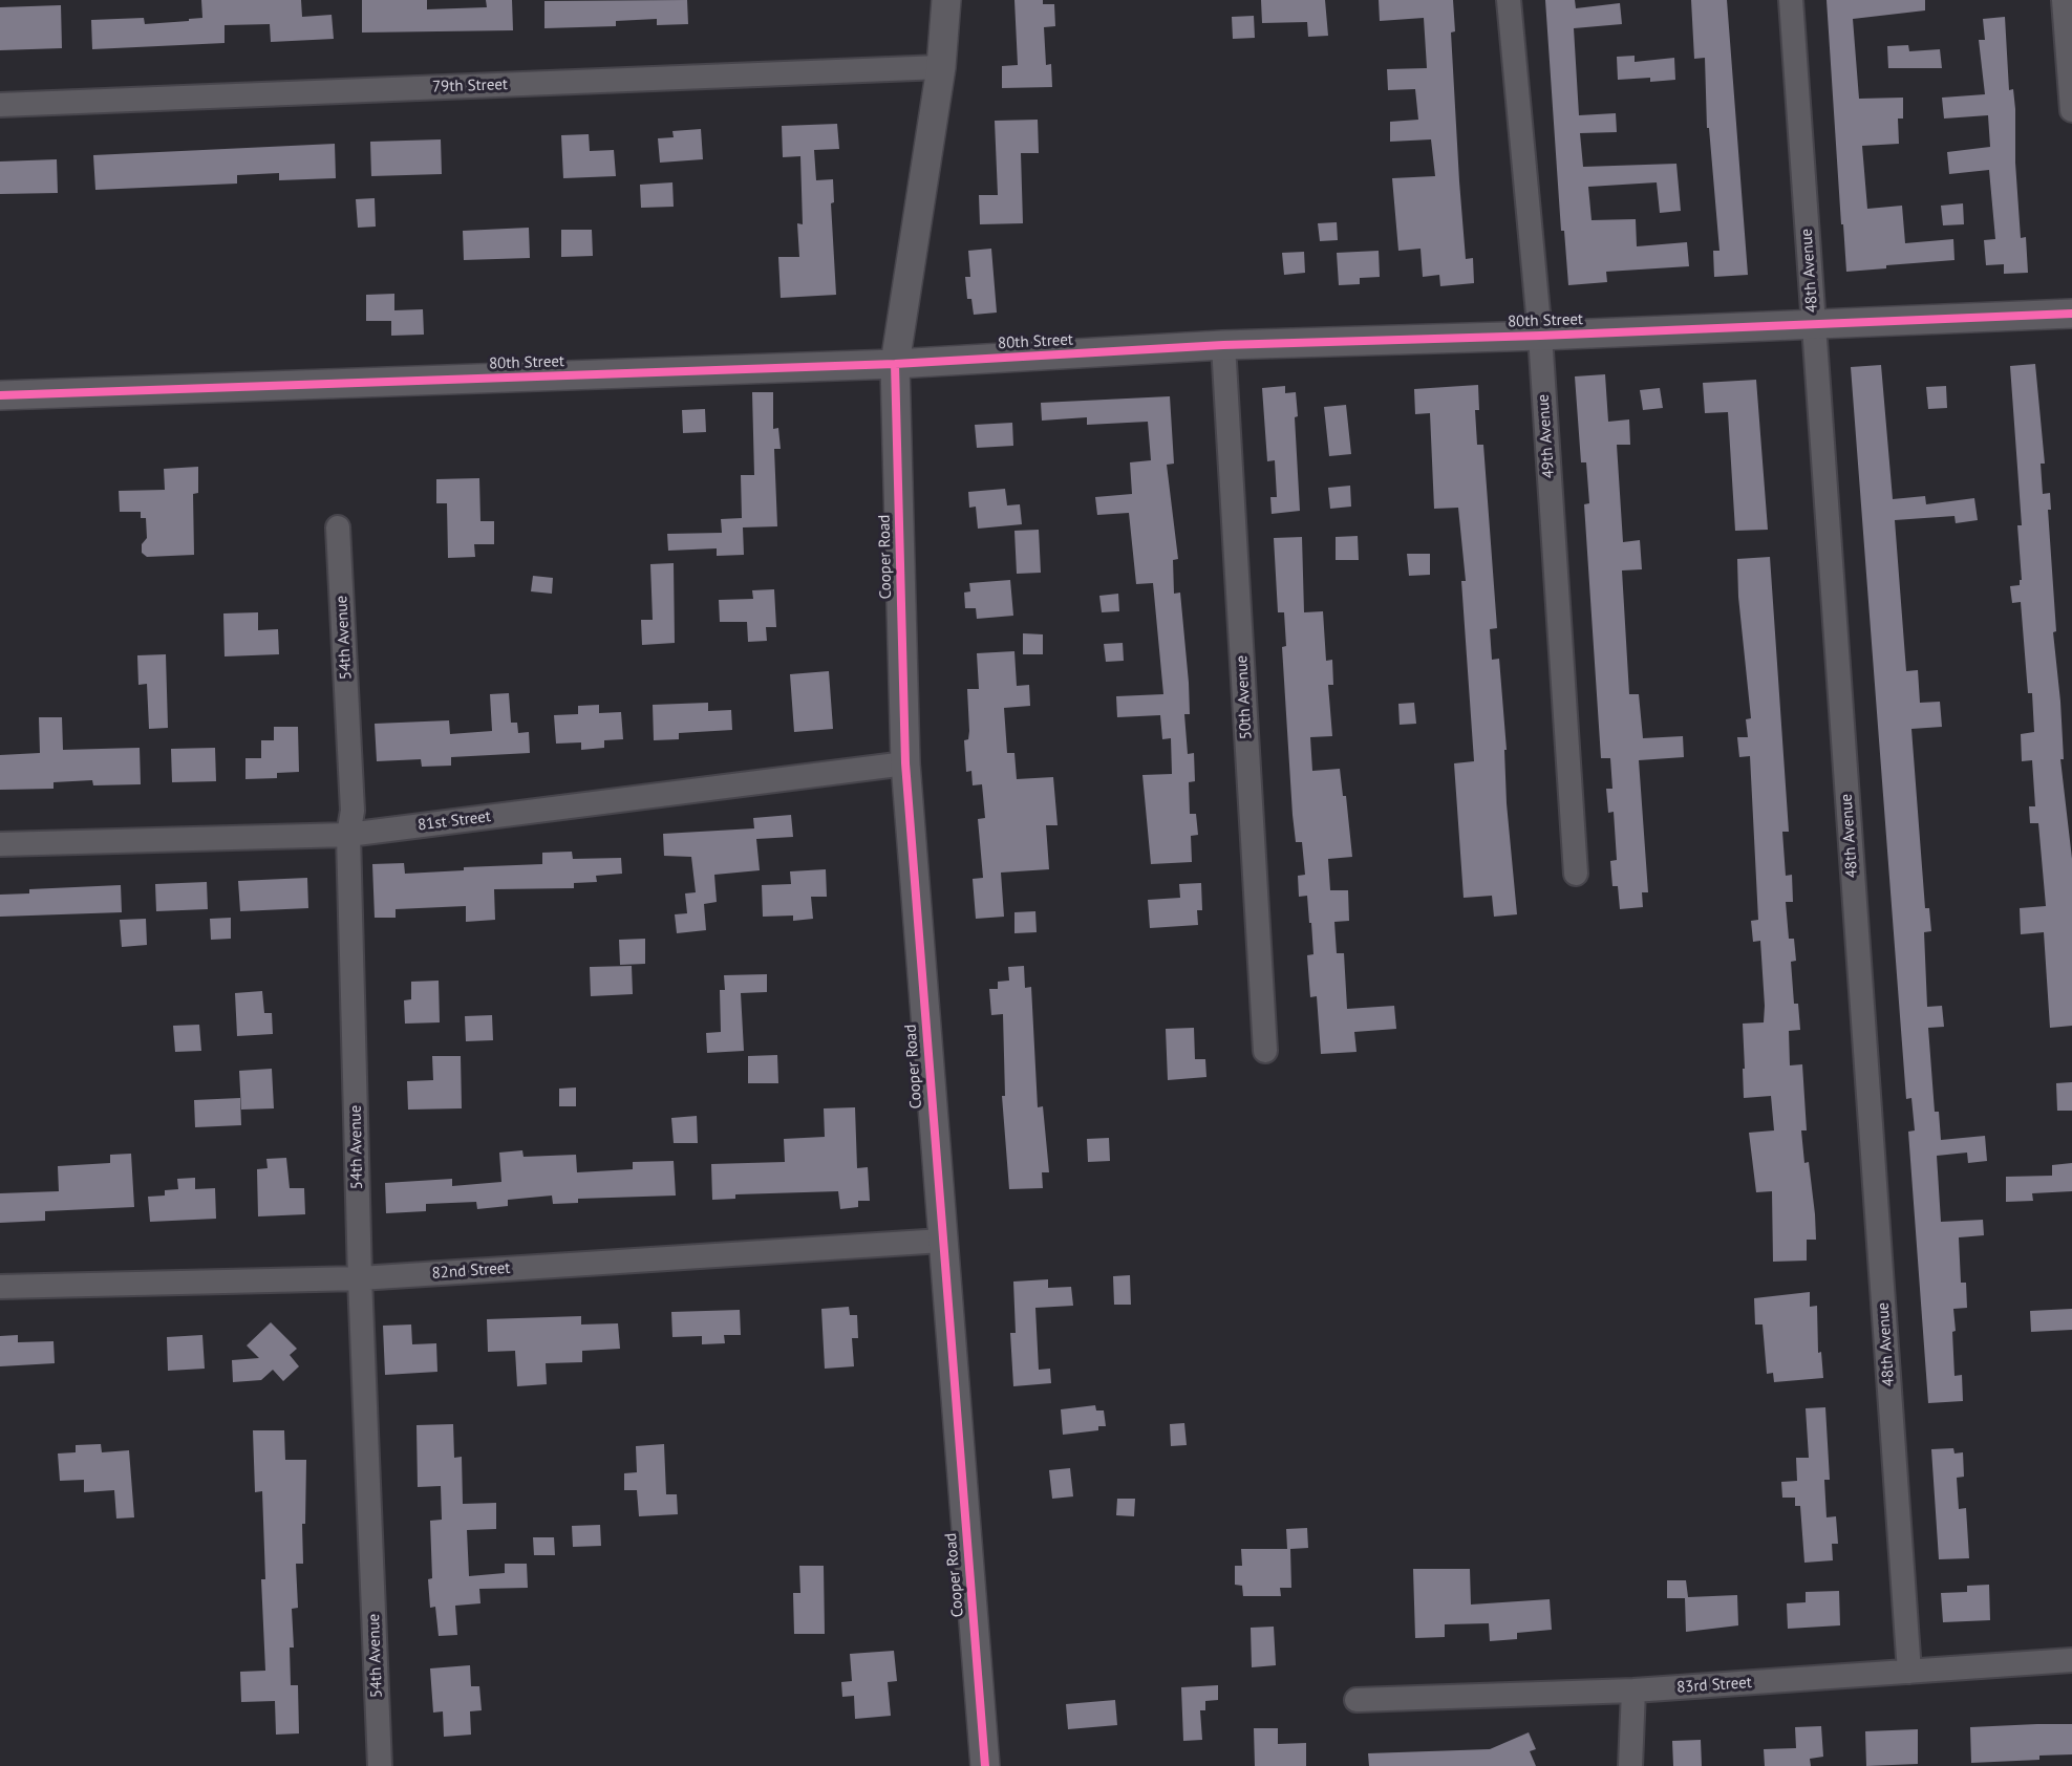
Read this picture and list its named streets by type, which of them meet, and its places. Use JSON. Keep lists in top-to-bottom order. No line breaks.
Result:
{"streets":{"street":["79th Street","48th Avenue","80th Street","49th Avenue","Cooper Road","54th Avenue","50th Avenue","81st Street","82nd Street","83rd Street"]},"crossings":[["79th Street","Cooper Road"],["48th Avenue","80th Street"],["48th Avenue","83rd Street"],["80th Street","49th Avenue"],["80th Street","Cooper Road"],["80th Street","50th Avenue"],["Cooper Road","81st Street"],["Cooper Road","82nd Street"],["54th Avenue","81st Street"],["54th Avenue","82nd Street"]]}
